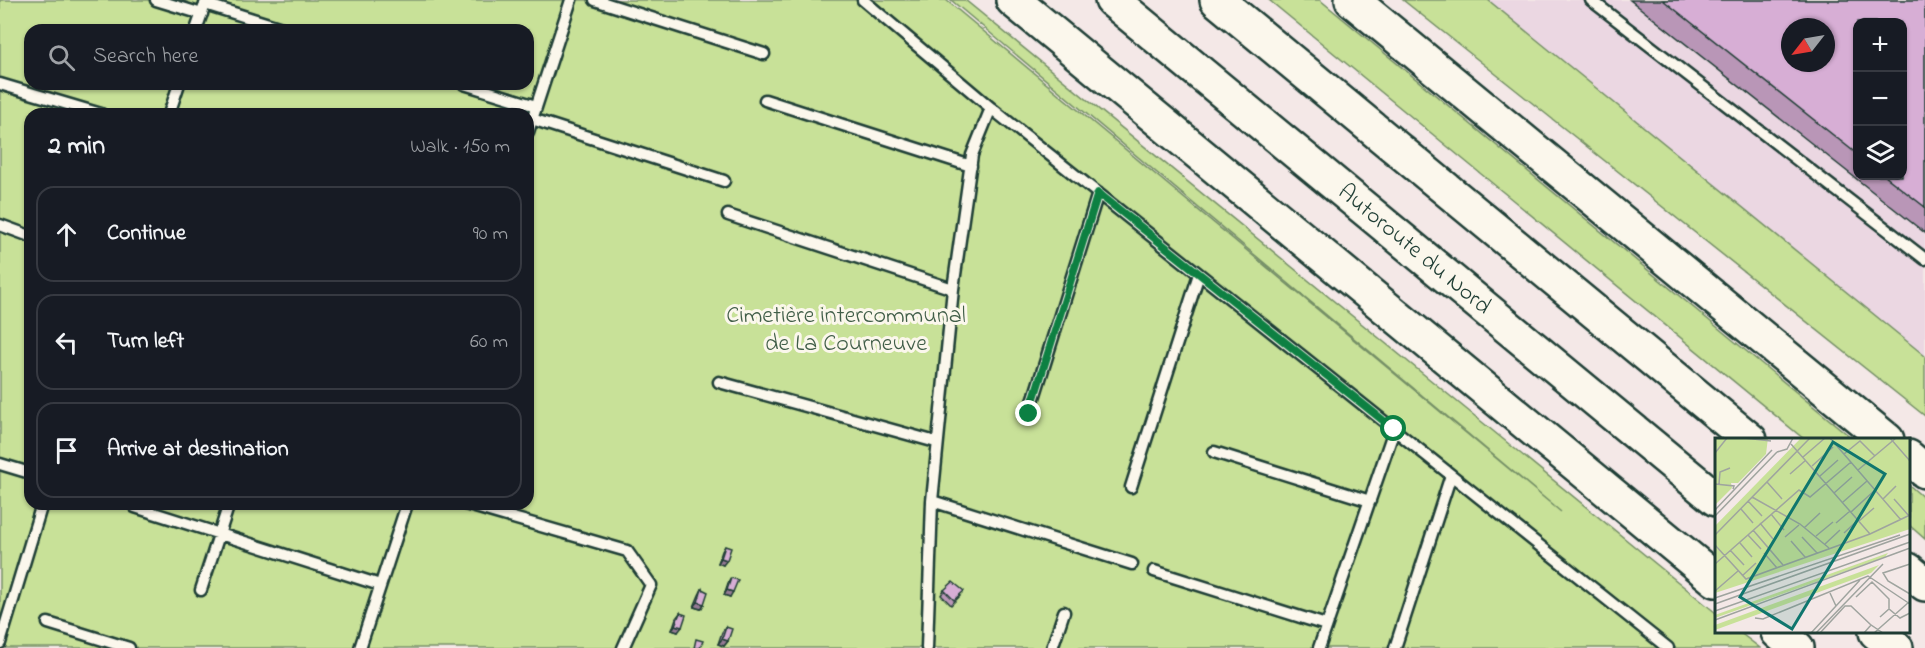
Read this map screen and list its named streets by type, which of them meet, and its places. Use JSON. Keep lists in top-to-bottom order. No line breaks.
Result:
{"streets":{"highway":["Autoroute du Nord"]},"parks":["Cimetière intercommunal de La Courneuve"],"north":"bottom left","page":{"map_buttons":["+","−"],"search":"Search here","heading":["2 min","Walk · 150 m"],"list":[["Continue","90 m"],["Turn left","60 m"],"Arrive at destination"]}}
